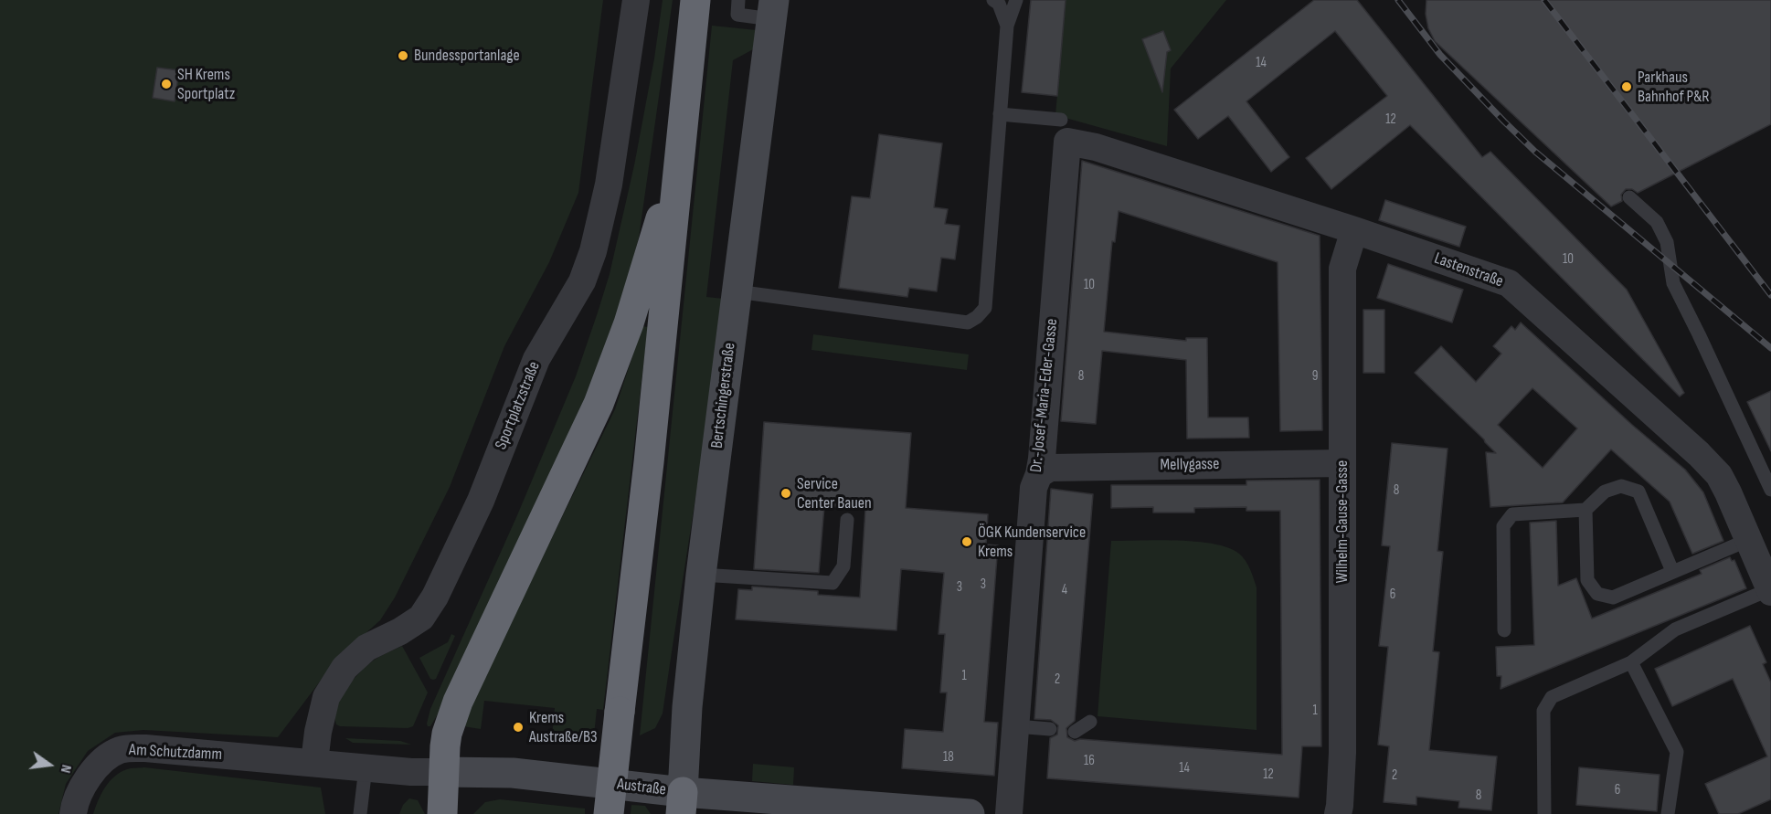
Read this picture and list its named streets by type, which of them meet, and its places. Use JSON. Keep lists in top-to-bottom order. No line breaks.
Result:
{"streets":{"street":["Lastenstraße","Bertschingerstraße","Dr.-Josef-Maria-Eder-Gasse","Sportplatzstraße","Mellygasse","Wilhelm-Gause-Gasse","Am Schutzdamm","Austraße"]},"crossings":[["Lastenstraße","Dr.-Josef-Maria-Eder-Gasse"],["Lastenstraße","Wilhelm-Gause-Gasse"],["Bertschingerstraße","Austraße"],["Dr.-Josef-Maria-Eder-Gasse","Mellygasse"],["Sportplatzstraße","Am Schutzdamm"],["Sportplatzstraße","Austraße"],["Mellygasse","Wilhelm-Gause-Gasse"],["Am Schutzdamm","Austraße"]],"places":["Bundessportanlage","SH Krems Sportplatz","Parkhaus Bahnhof P&R","Service Center Bauen","ÖGK Kundenservice Krems","Krems Austraße/B3"],"house_numbers":["14","12","10","10","8","9","8","3","3","4","6","1","2","1","18","16","14","12","2","6","8"],"north":"right"}
